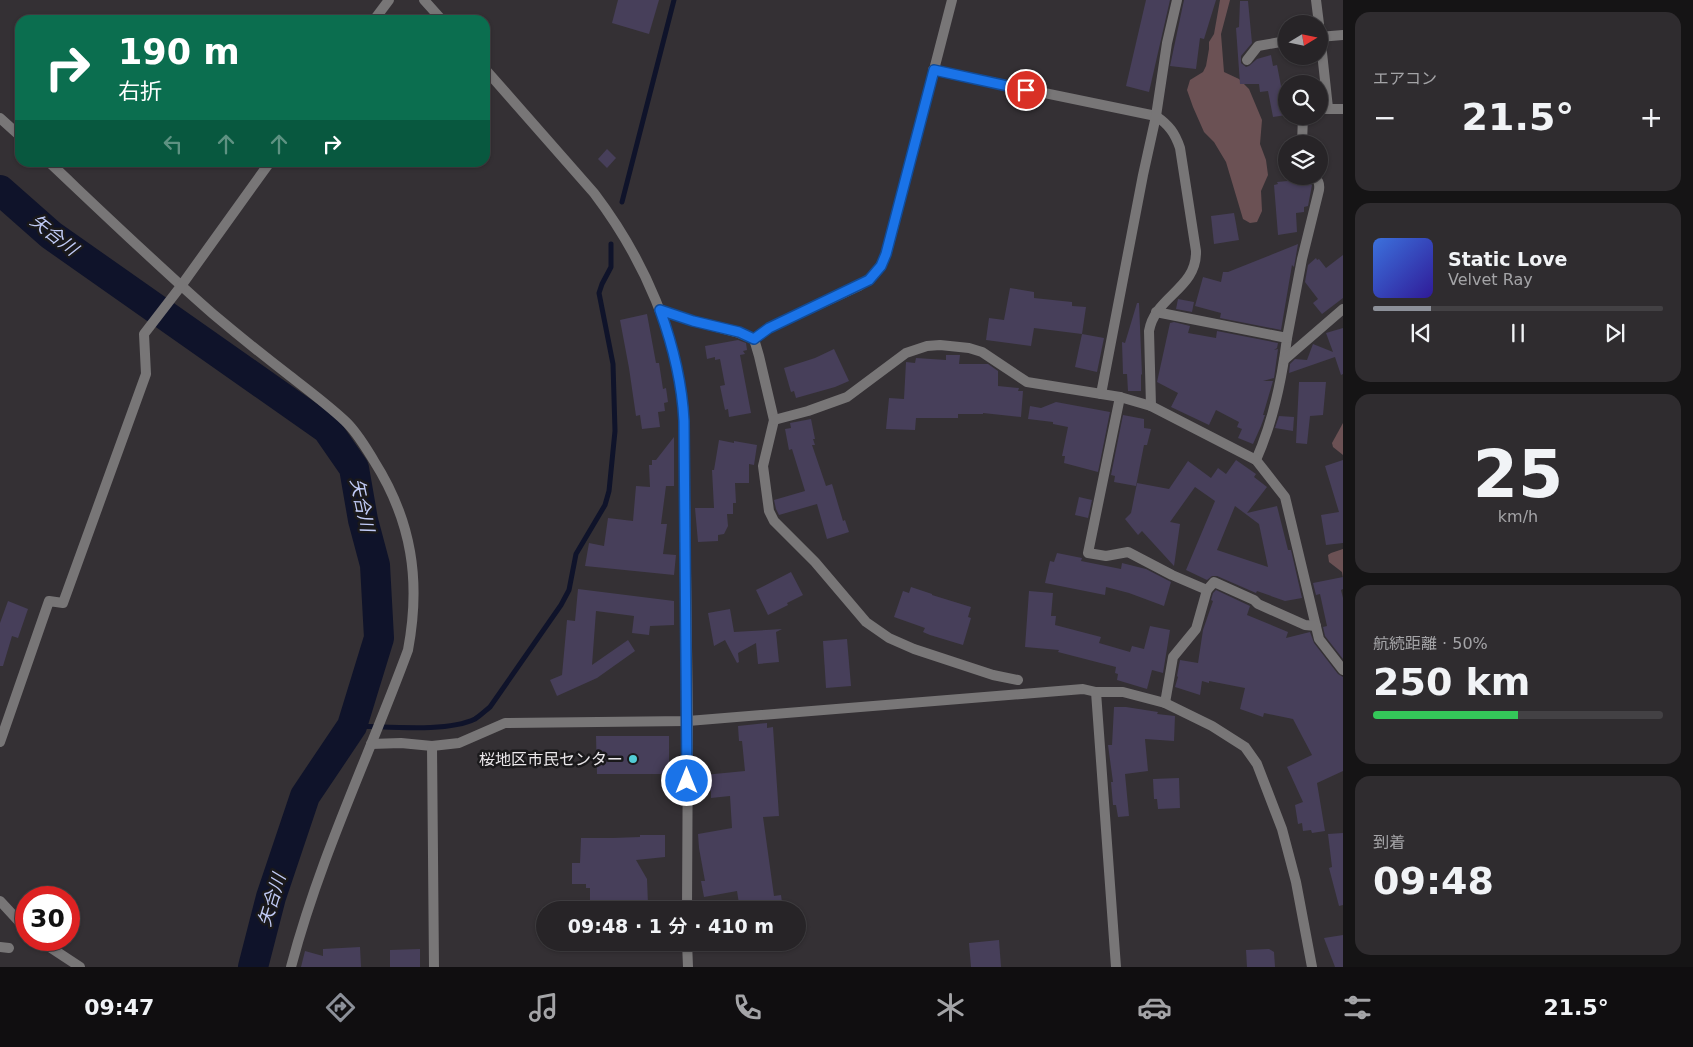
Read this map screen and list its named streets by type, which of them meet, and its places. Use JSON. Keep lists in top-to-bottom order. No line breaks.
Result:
{"water":["矢合川"],"places":["桜地区市民センター"],"north":"right","page":{"tile":["エアコン",["25","km/h"],["航続距離 · 50%","250 km"],["到着","09:48"]],"turn":["190 m","右折"],"heat":["−","21.5°","+"],"song":["Static Love","Velvet Ray"],"limit":"30","trip":"09:48 · 1 分 · 410 m","tabs":["09:47","21.5°"]}}
